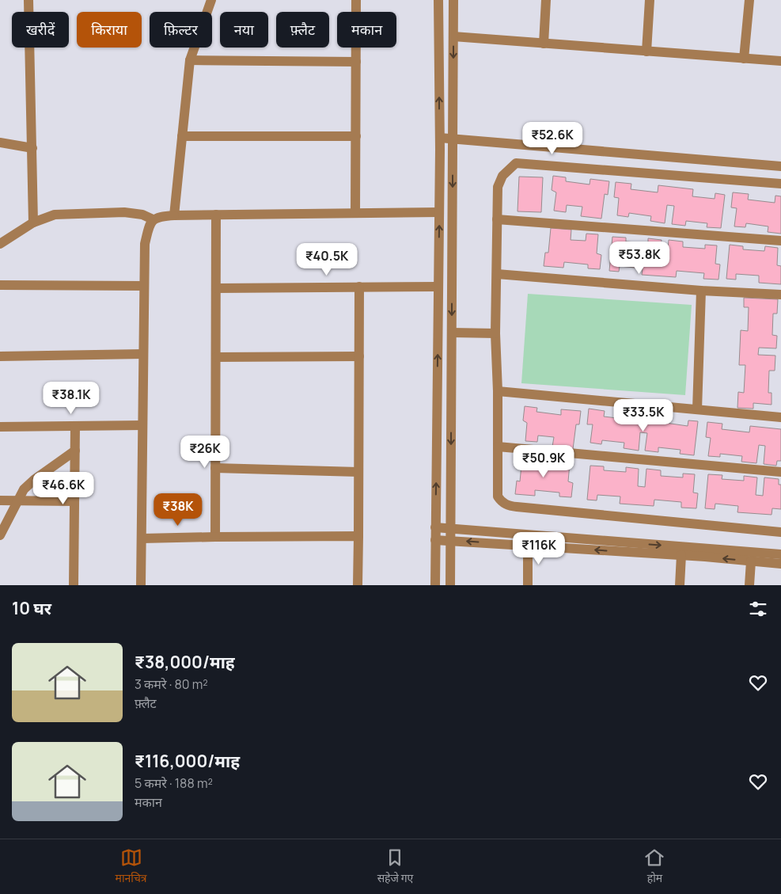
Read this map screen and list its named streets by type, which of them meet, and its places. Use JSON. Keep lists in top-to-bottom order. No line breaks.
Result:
{"page":{"chip":["खरीदें","किराया","फ़िल्टर","नया","फ़्लैट","मकान"],"price":["₹52.6K","₹53.8K","₹40.5K","₹38.1K","₹33.5K","₹26K","₹50.9K","₹46.6K","₹38K","₹116K"],"heading":"10 घर","list":[{"name":"₹38,000/माह","note":"3 कमरे · 80 m² · फ़्लैट"},{"name":"₹116,000/माह","note":"5 कमरे · 188 m² · मकान"}],"tabs":["मानचित्र","सहेजे गए","होम"]}}
